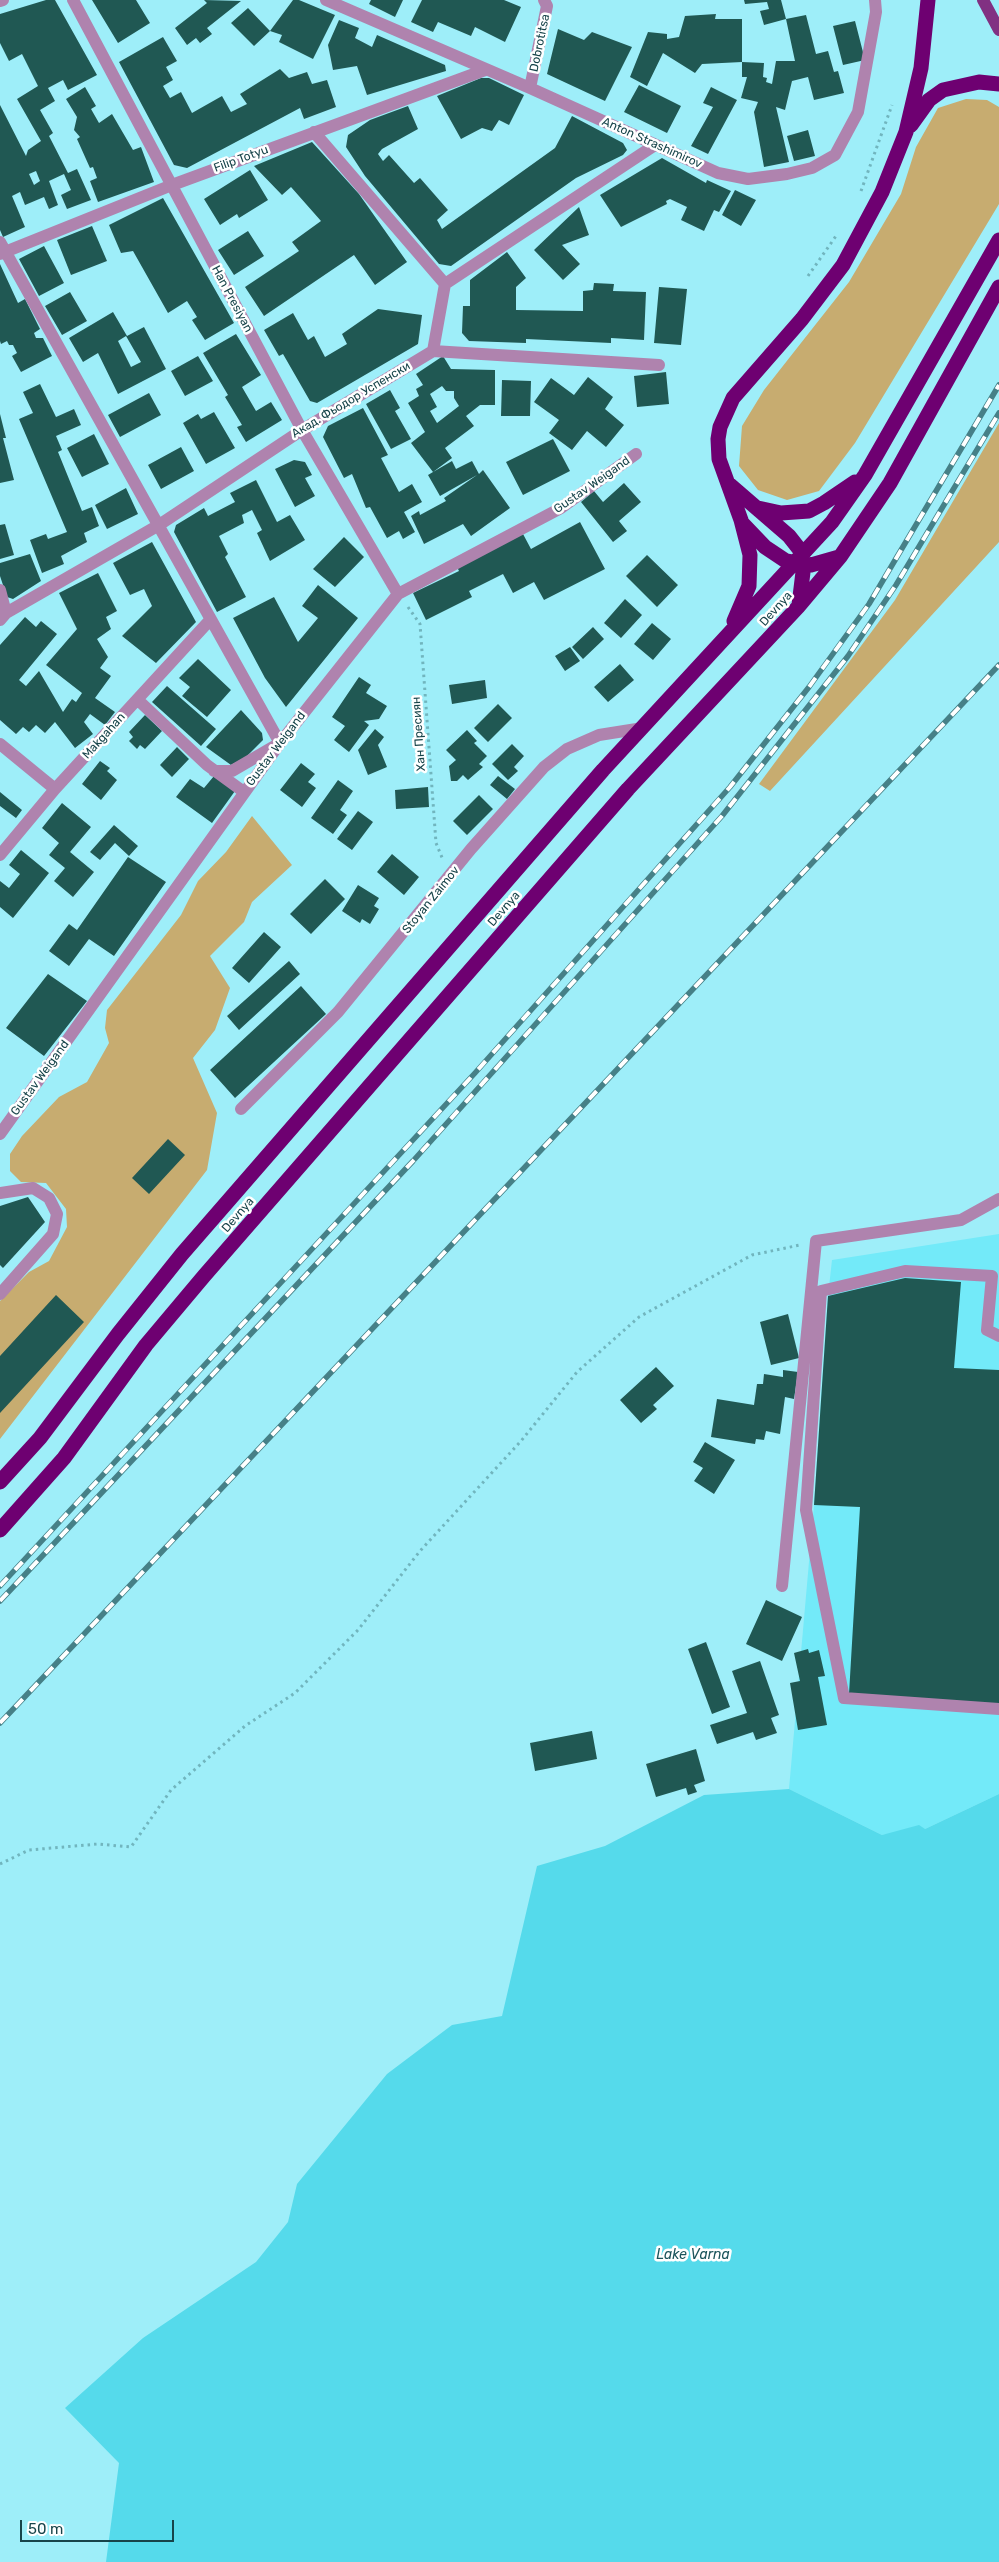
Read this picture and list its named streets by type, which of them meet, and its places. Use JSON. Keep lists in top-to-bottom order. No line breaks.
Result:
{"streets":{"highway":["Devnya"],"street":["Dobrotitsa","Anton Strashimirov","Filip Totyu","Han Presiyan","Акад. Фьодор Успенски","Gustav Weigand","Makgahan","Stoyan Zaimov"],"path":["Хан Пресиян"]},"crossings":[["Dobrotitsa","Anton Strashimirov"],["Anton Strashimirov","Filip Totyu"],["Filip Totyu","Han Presiyan"],["Han Presiyan","Акад. Фьодор Успенски"],["Han Presiyan","Gustav Weigand"],["Han Presiyan","Хан Пресиян"],["Gustav Weigand","Хан Пресиян"],["Devnya","Stoyan Zaimov"],["Хан Пресиян","Stoyan Zaimov"]],"water":["Lake Varna"],"scale_bar":"50 m"}
